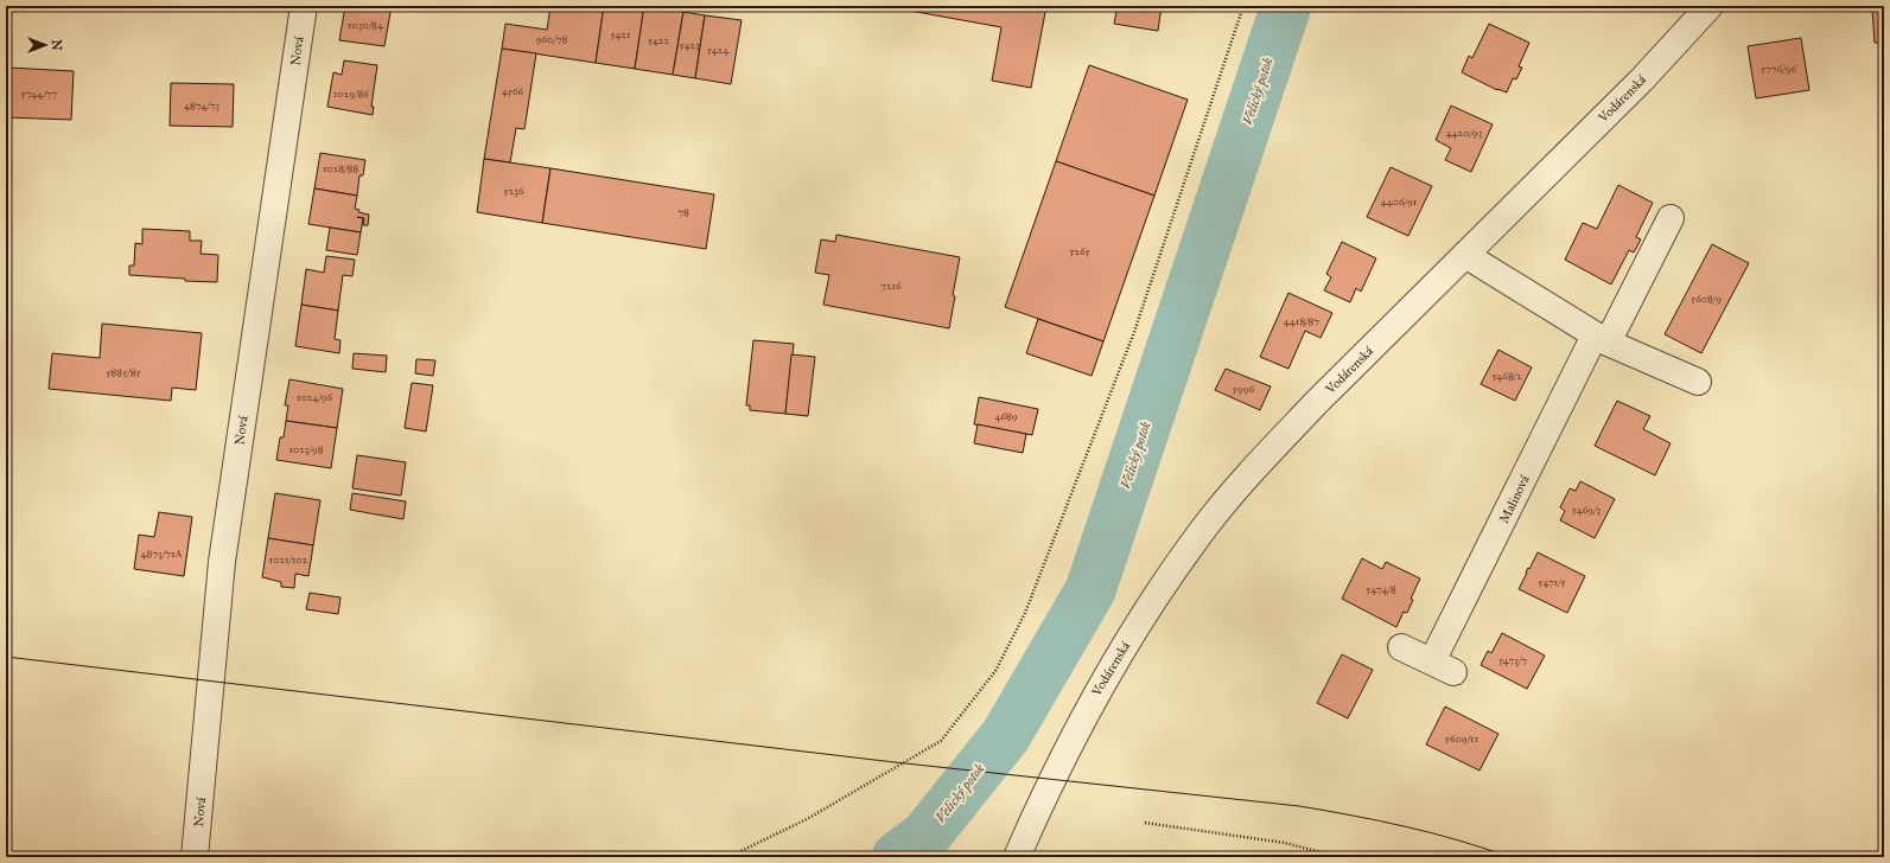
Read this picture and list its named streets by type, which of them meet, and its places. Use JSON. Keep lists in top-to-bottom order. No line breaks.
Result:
{"streets":{"street":["Nová","Vodárenská","Malinová"]},"water":["Velický potok"],"house_numbers":["1030/84","5421","960/78","5422","5423","5424","5776/96","4566","5744/77","1029/86","4874/73","4420/93","1028/88","5236","4406/91","78","5265","7216","5608/9","4418/87","5885/85","5468/2","5996","1024/96","4689","1023/98","5469/3","4873/71A","1021/102","5471/5","5474/8","5473/7","5609/11"],"north":"right"}
